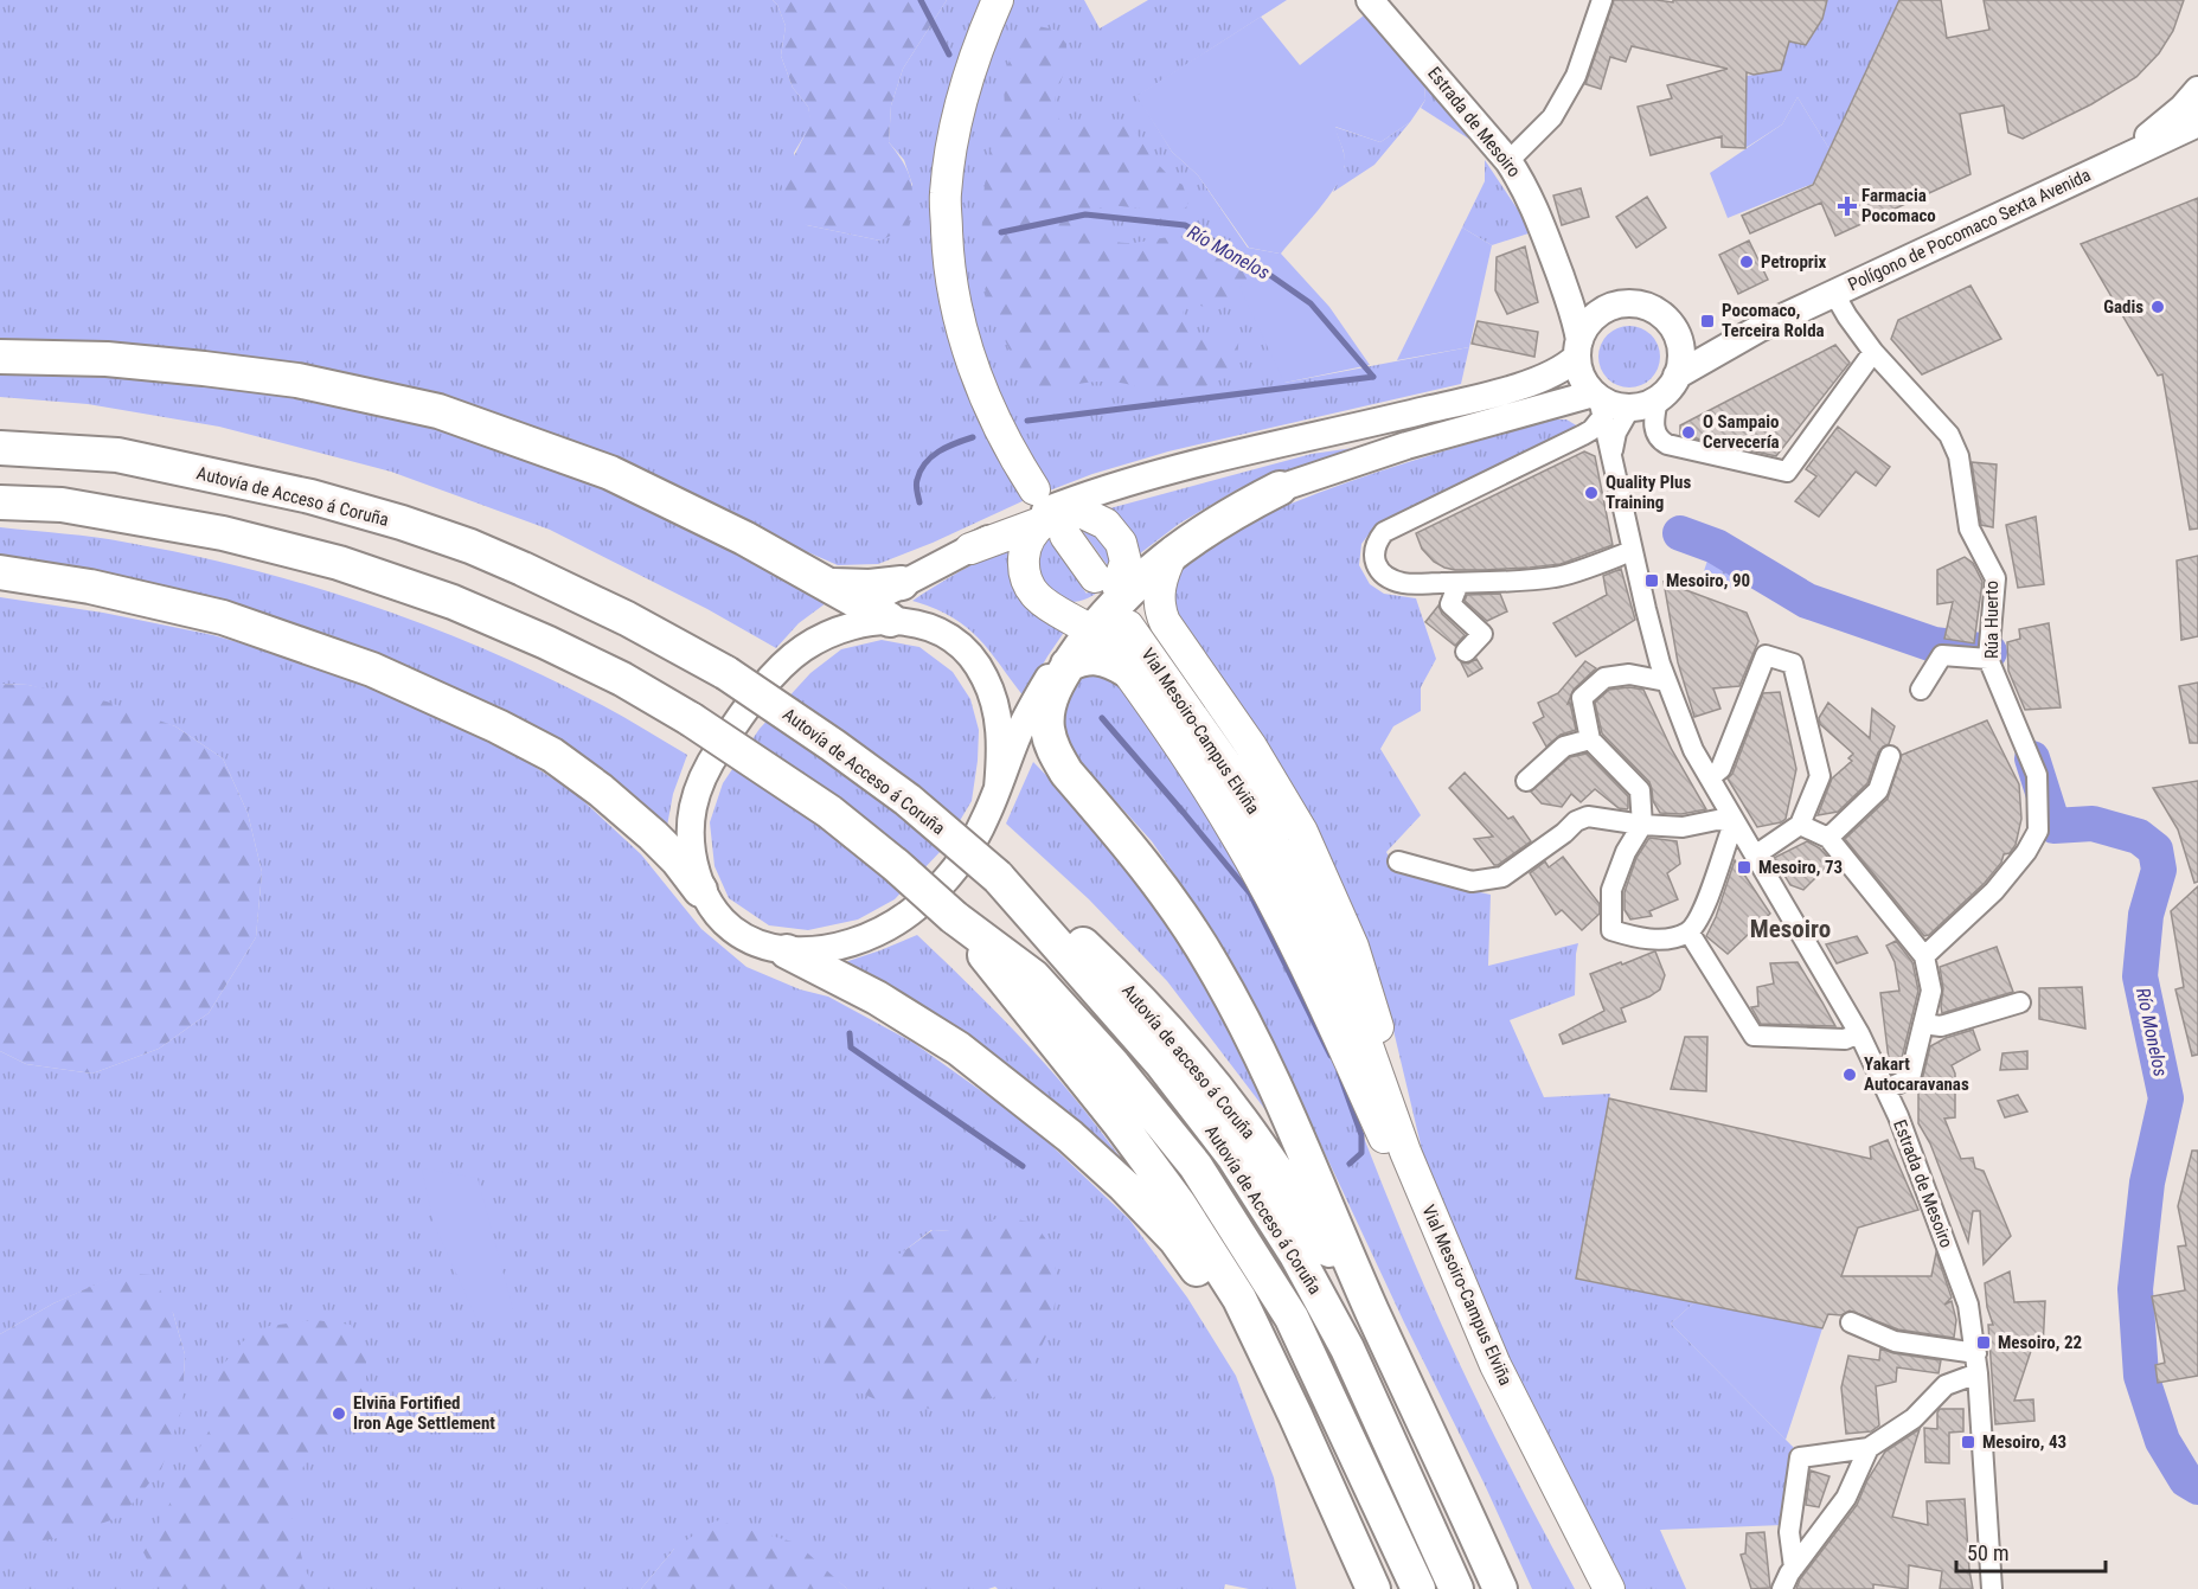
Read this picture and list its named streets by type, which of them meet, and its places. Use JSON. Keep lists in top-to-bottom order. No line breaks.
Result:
{"streets":{"highway":["Autovía de Acceso á Coruña","Autovía de acceso á Coruña"],"main road":["Vial Mesoiro-Campus Elviña"],"street":["Estrada de Mesoiro","Polígono de Pocomaco Sexta Avenida","Rúa Huerto"]},"crossings":[["Estrada de Mesoiro","Polígono de Pocomaco Sexta Avenida"],["Polígono de Pocomaco Sexta Avenida","Rúa Huerto"],["Autovía de Acceso á Coruña","Autovía de acceso á Coruña"]],"districts":["Mesoiro"],"water":["Río Monelos"],"places":{"health":["Farmacia Pocomaco"],"other":["Petroprix","Gadis","O Sampaio Cervecería","Quality Plus Training","Yakart Autocaravanas","Elviña Fortified Iron Age Settlement"],"transit":["Pocomaco, Terceira Rolda","Mesoiro, 90","Mesoiro, 73","Mesoiro, 22","Mesoiro, 43"]},"scale_bar":"50 m"}
